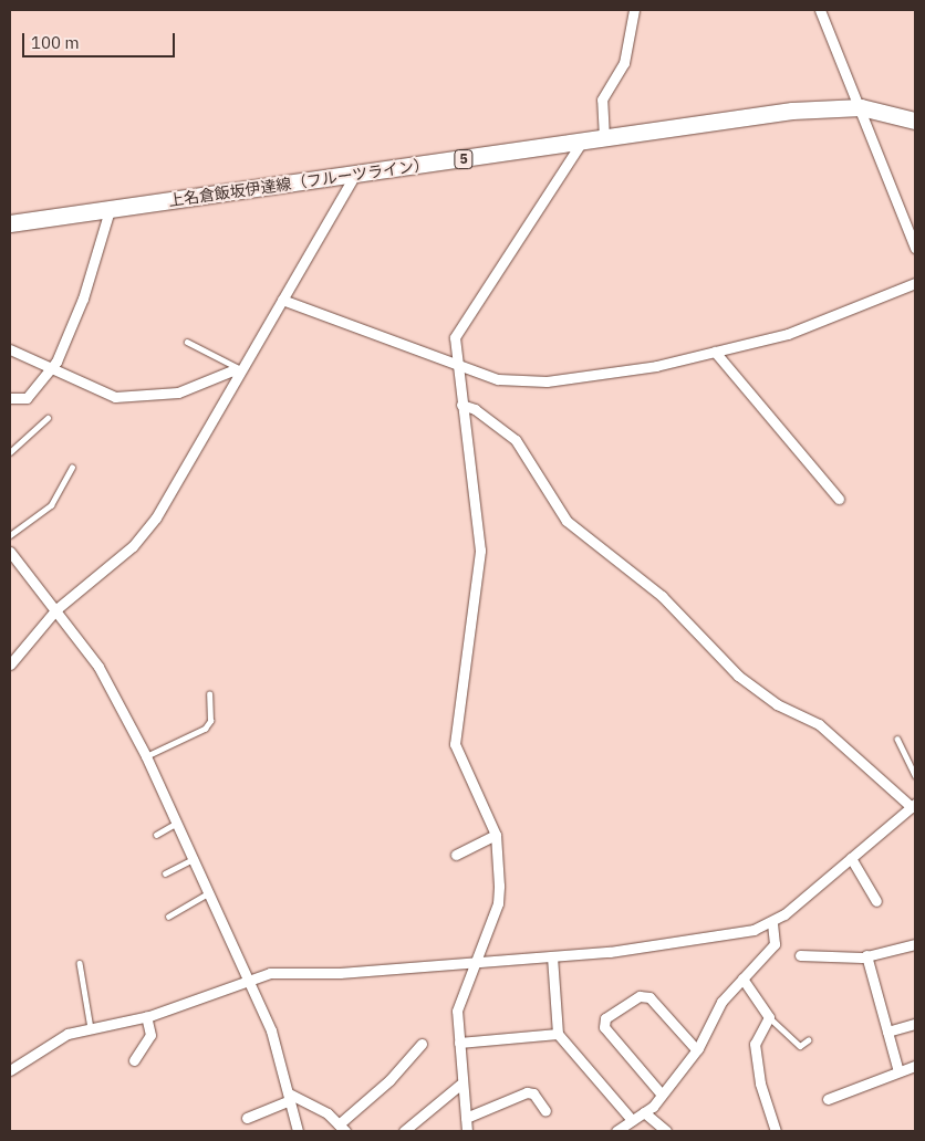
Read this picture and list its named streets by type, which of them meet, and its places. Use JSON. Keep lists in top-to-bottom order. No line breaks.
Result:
{"streets":{"main road":["5","上名倉飯坂伊達線（フルーツライン）"]},"scale_bar":"100 m"}
